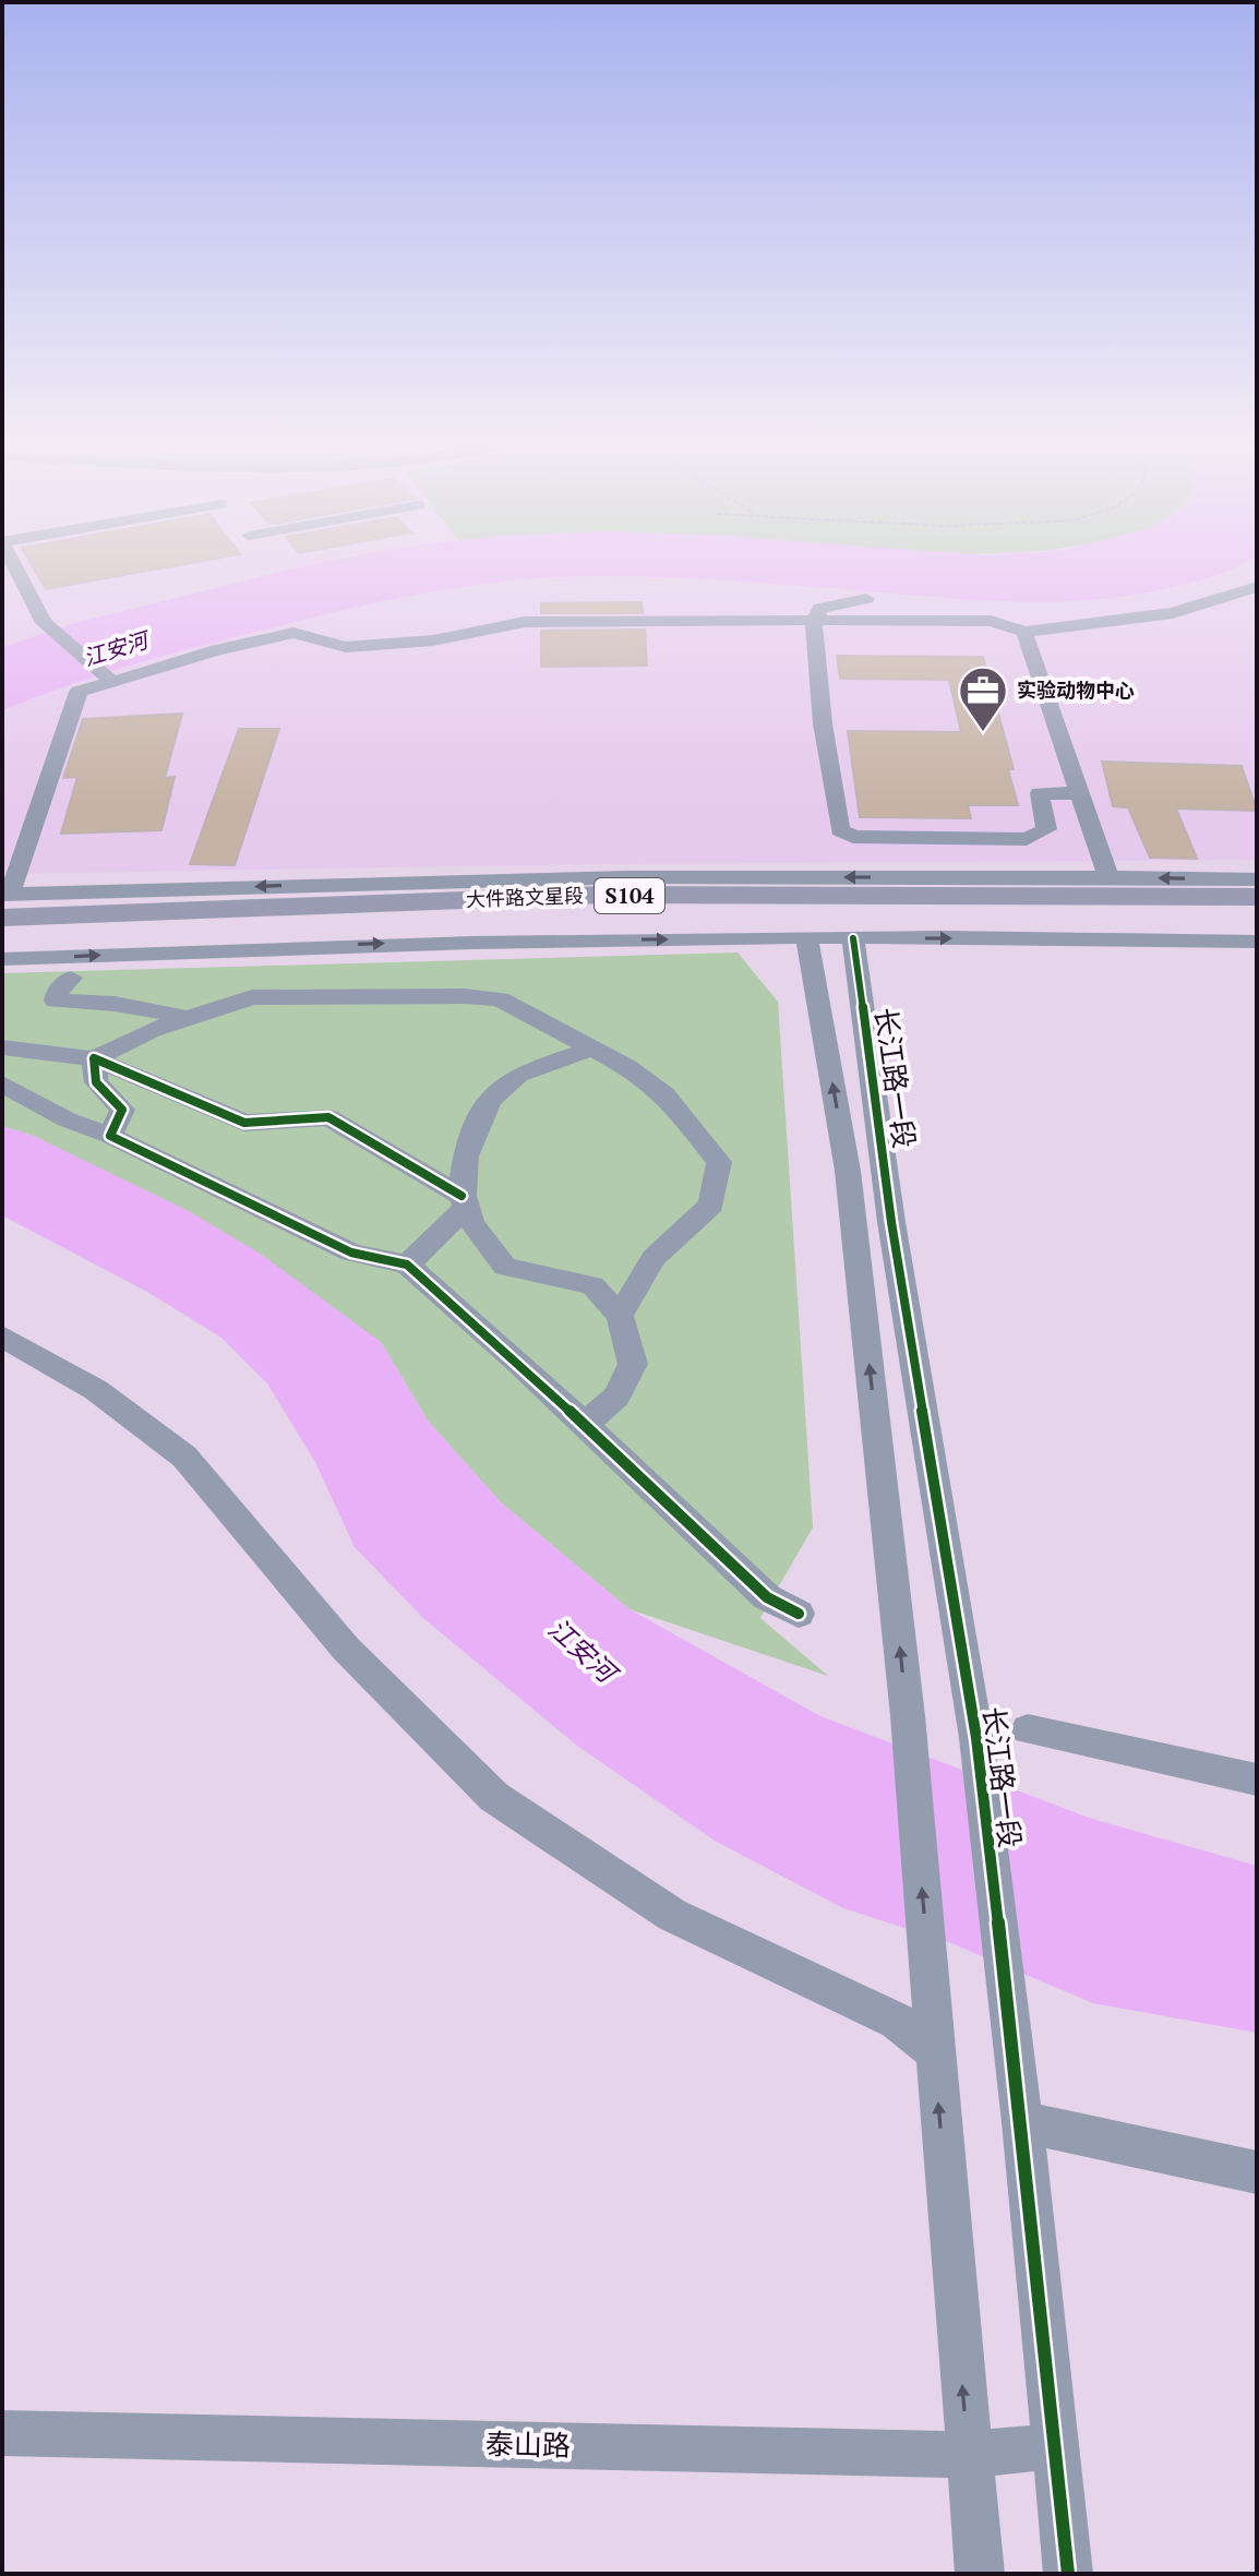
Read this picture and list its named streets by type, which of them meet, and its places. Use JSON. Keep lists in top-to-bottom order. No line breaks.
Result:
{"streets":{"main road":["S104","大件路文星段"],"street":["长江路一段","泰山路"]},"crossings":[["长江路一段","泰山路"]],"water":["江安河"],"places":{"office":["实验动物中心"]}}
